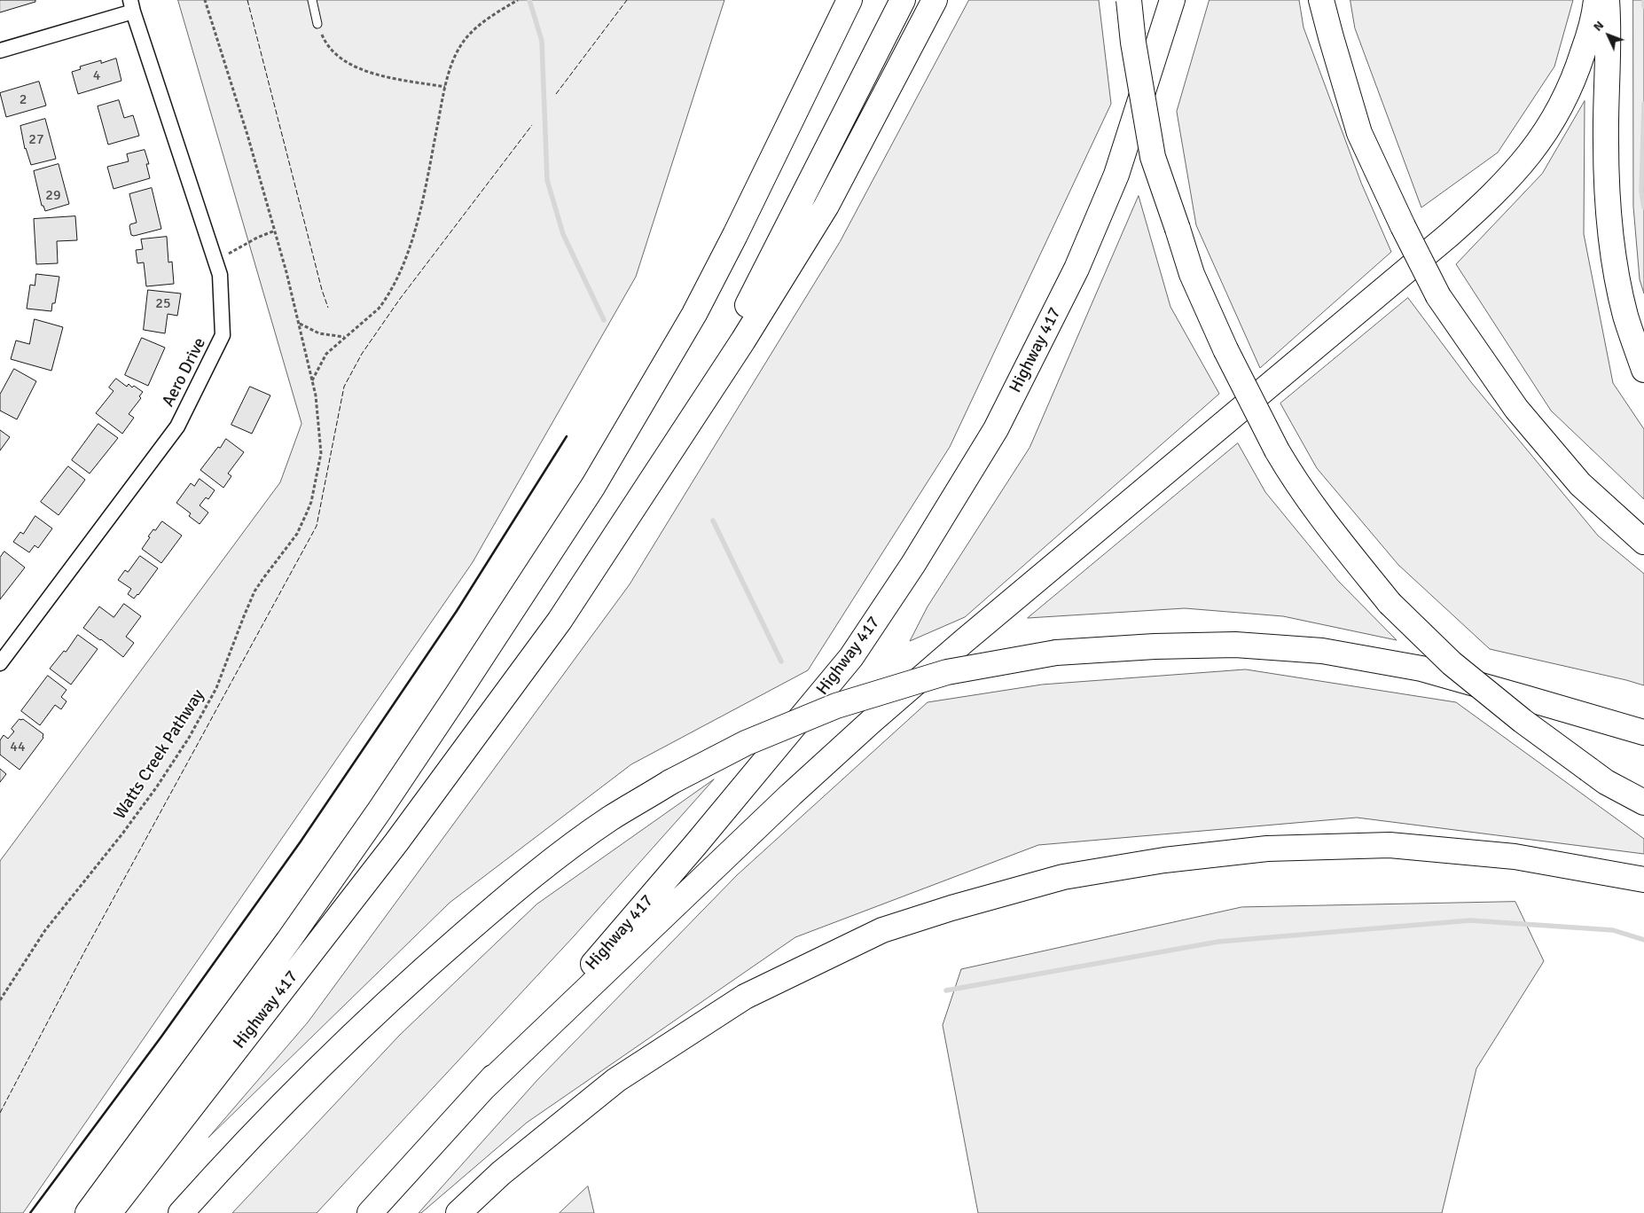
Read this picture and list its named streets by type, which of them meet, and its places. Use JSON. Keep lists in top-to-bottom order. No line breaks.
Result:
{"streets":{"highway":["Highway 417"],"street":["Aero Drive"],"path":["Watts Creek Pathway"]},"house_numbers":["4","2","27","29","25","44"],"north":"top left"}
